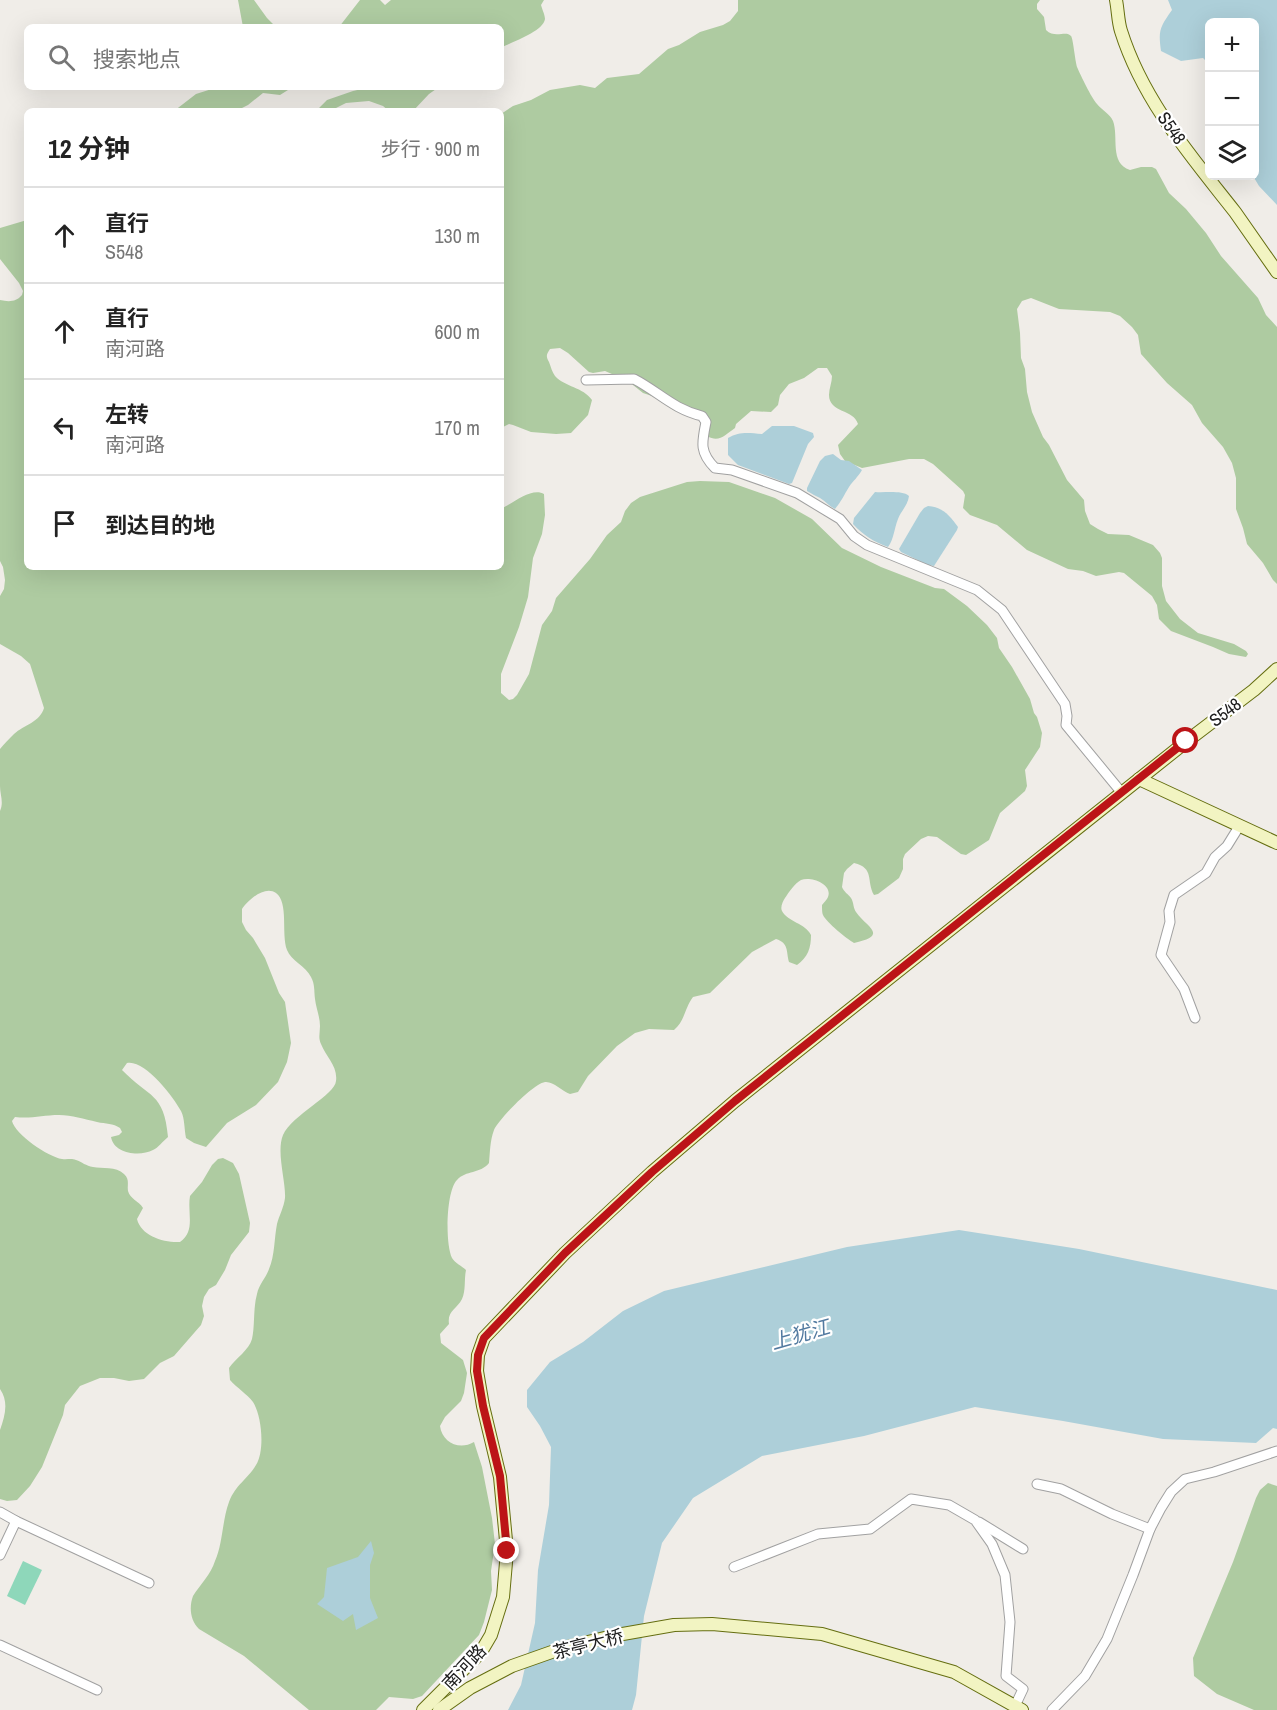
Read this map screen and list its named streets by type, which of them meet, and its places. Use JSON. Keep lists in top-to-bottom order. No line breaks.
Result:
{"streets":{"street":["S548","茶亭大桥","南河路"]},"crossings":[["S548","南河路"]],"water":["上犹江"],"page":{"map_buttons":["+","−"],"search":"搜索地点","heading":["12 分钟","步行 · 900 m"],"list":[["直行","S548","130 m"],["直行","南河路","600 m"],["左转","南河路","170 m"],"到达目的地"]}}
